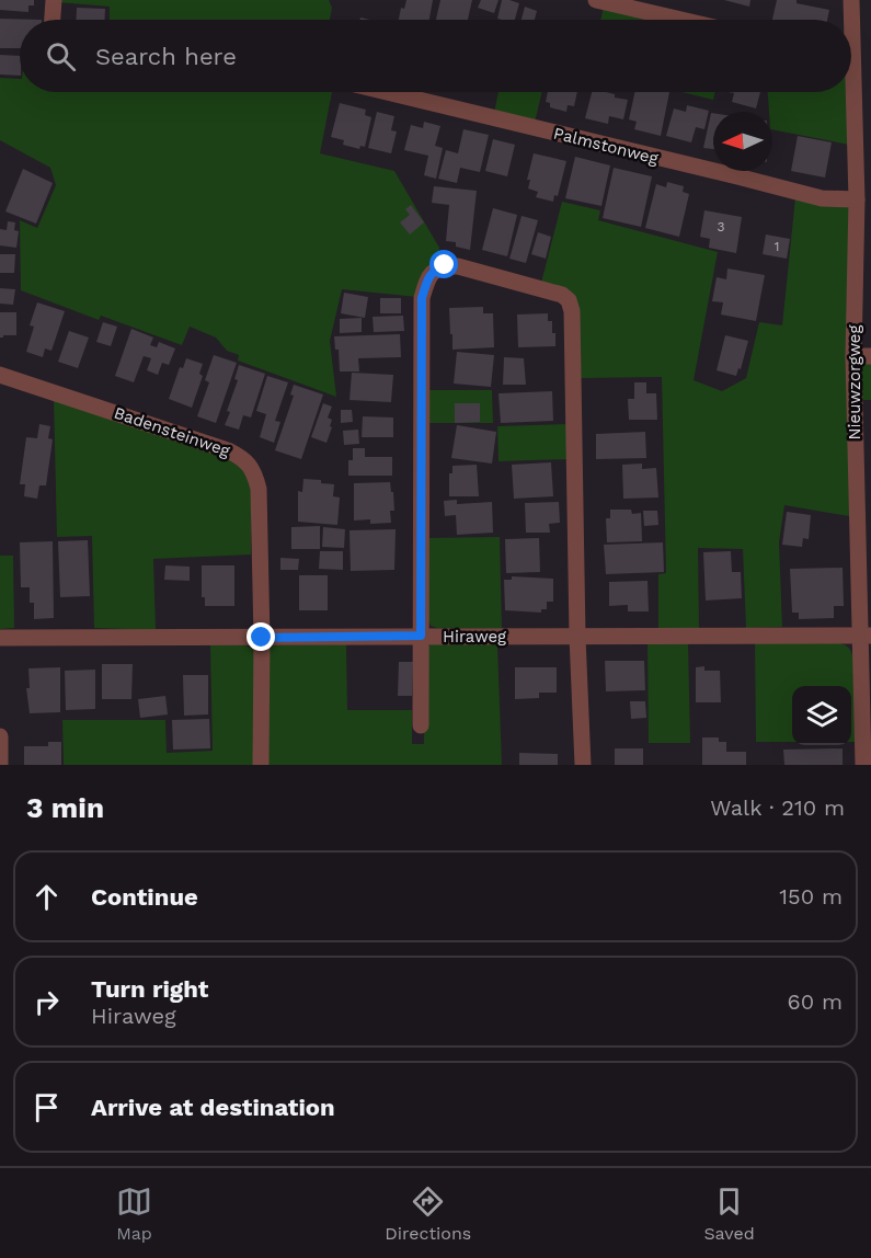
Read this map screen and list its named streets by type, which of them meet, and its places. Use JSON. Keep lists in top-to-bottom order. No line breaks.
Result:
{"streets":{"street":["Palmstonweg","Nieuwzorgweg","Badensteinweg","Hiraweg"]},"crossings":[["Palmstonweg","Nieuwzorgweg"],["Nieuwzorgweg","Hiraweg"],["Badensteinweg","Hiraweg"]],"house_numbers":["3","1"],"north":"left","page":{"search":"Search here","heading":["3 min","Walk · 210 m"],"list":[["Continue","150 m"],["Turn right","Hiraweg","60 m"],"Arrive at destination"],"nav":["Map","Directions","Saved"]}}
